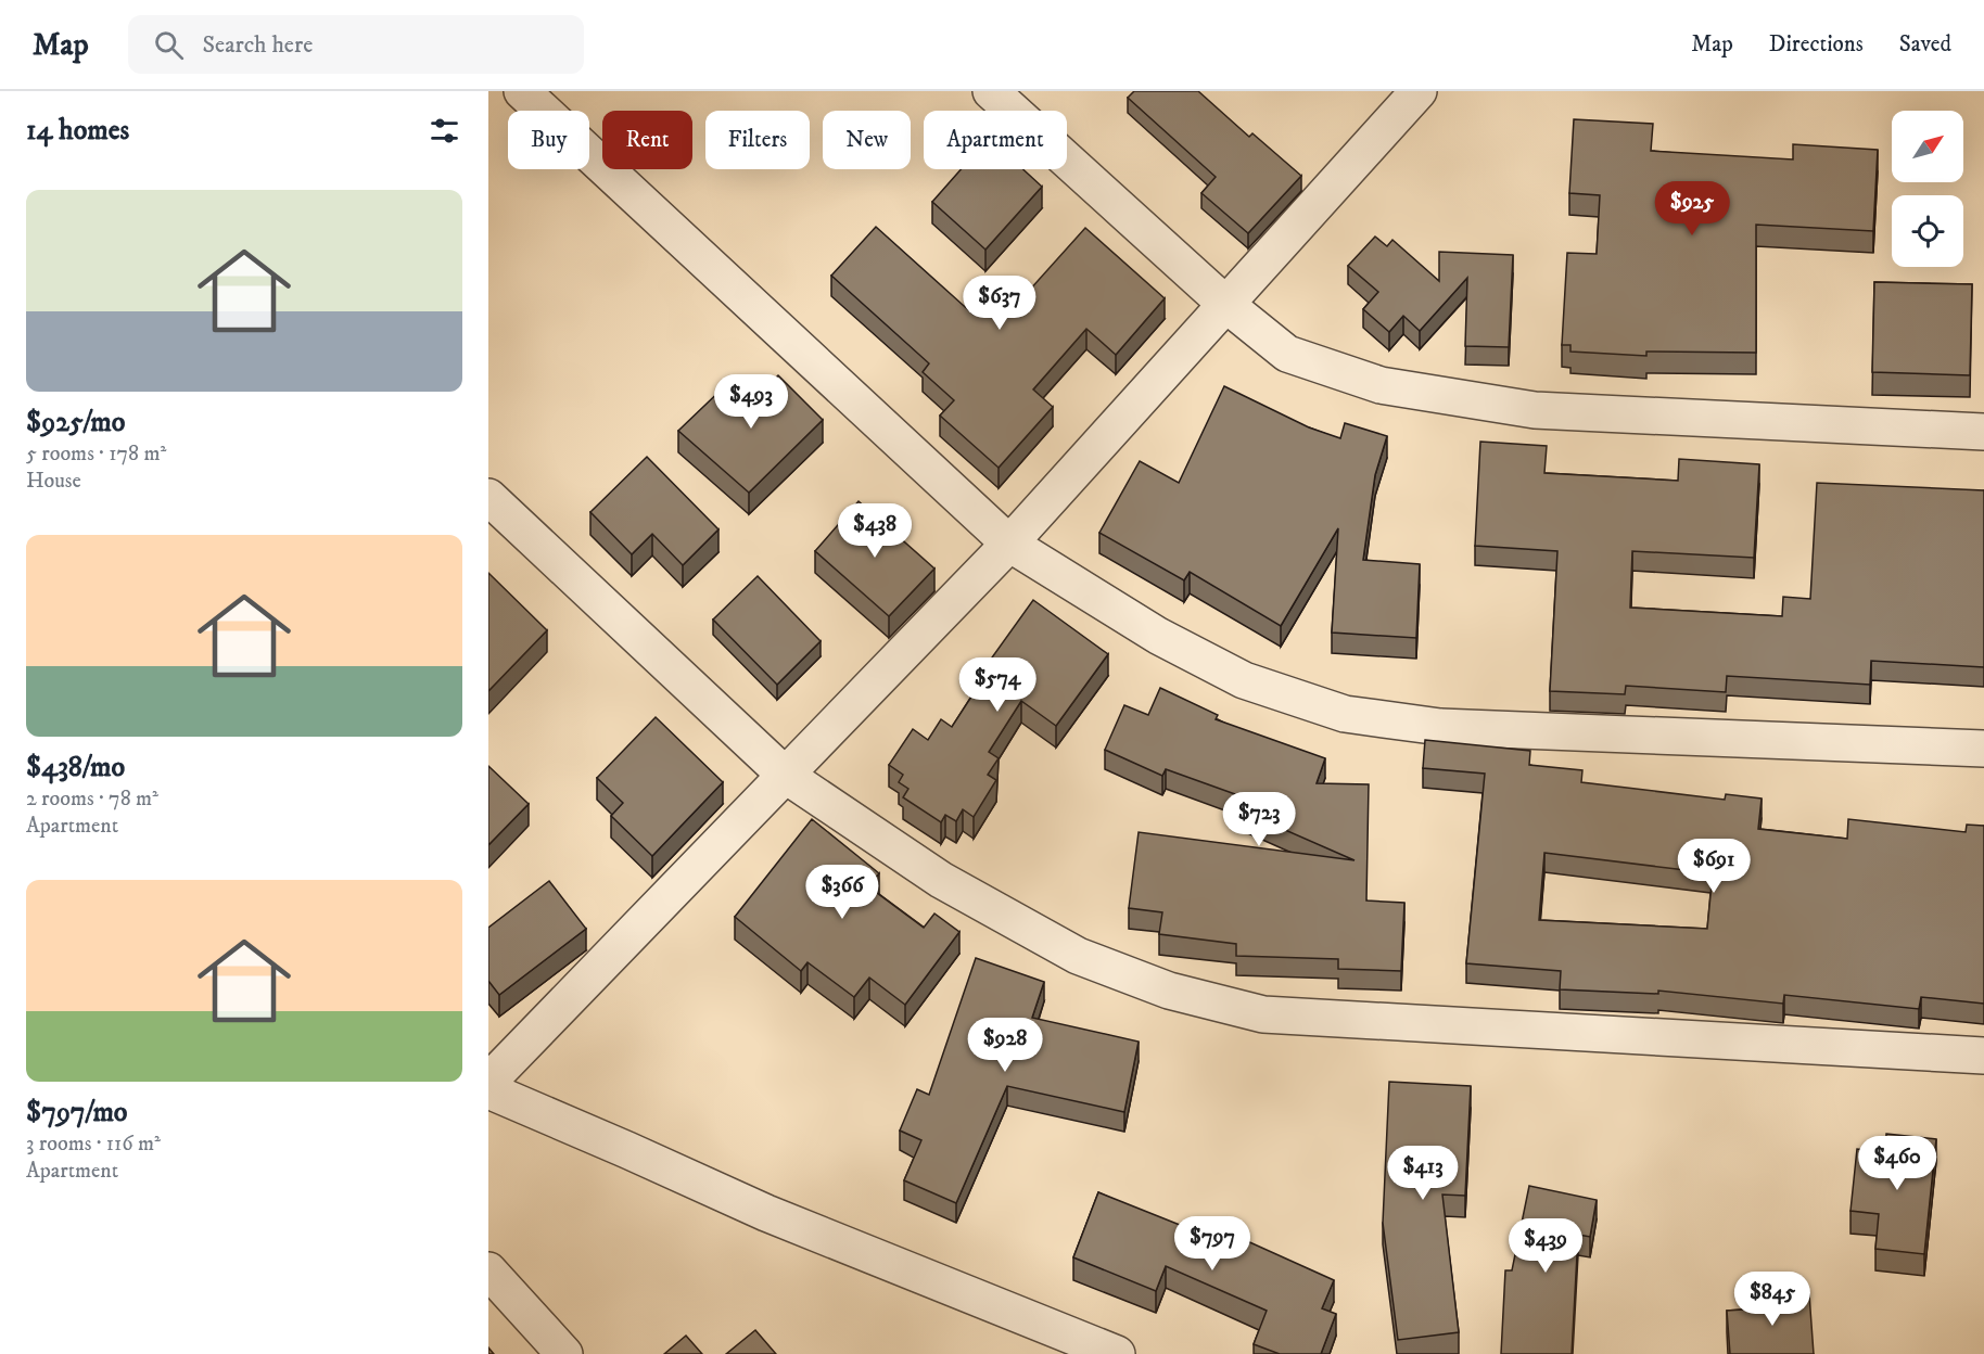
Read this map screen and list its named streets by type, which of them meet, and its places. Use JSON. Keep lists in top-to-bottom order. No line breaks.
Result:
{"north":"top right","page":{"header":"Map","search":"Search here","nav":["Map","Directions","Saved"],"heading":"14 homes","chip":["Buy","Rent","Filters","New","Apartment"],"list":[{"name":"$925/mo","note":"5 rooms · 178 m² · House"},{"name":"$438/mo","note":"2 rooms · 78 m² · Apartment"},{"name":"$797/mo","note":"3 rooms · 116 m² · Apartment"}],"price":["$925","$637","$493","$438","$574","$723","$691","$366","$928","$460","$413","$797","$439","$845"]}}
